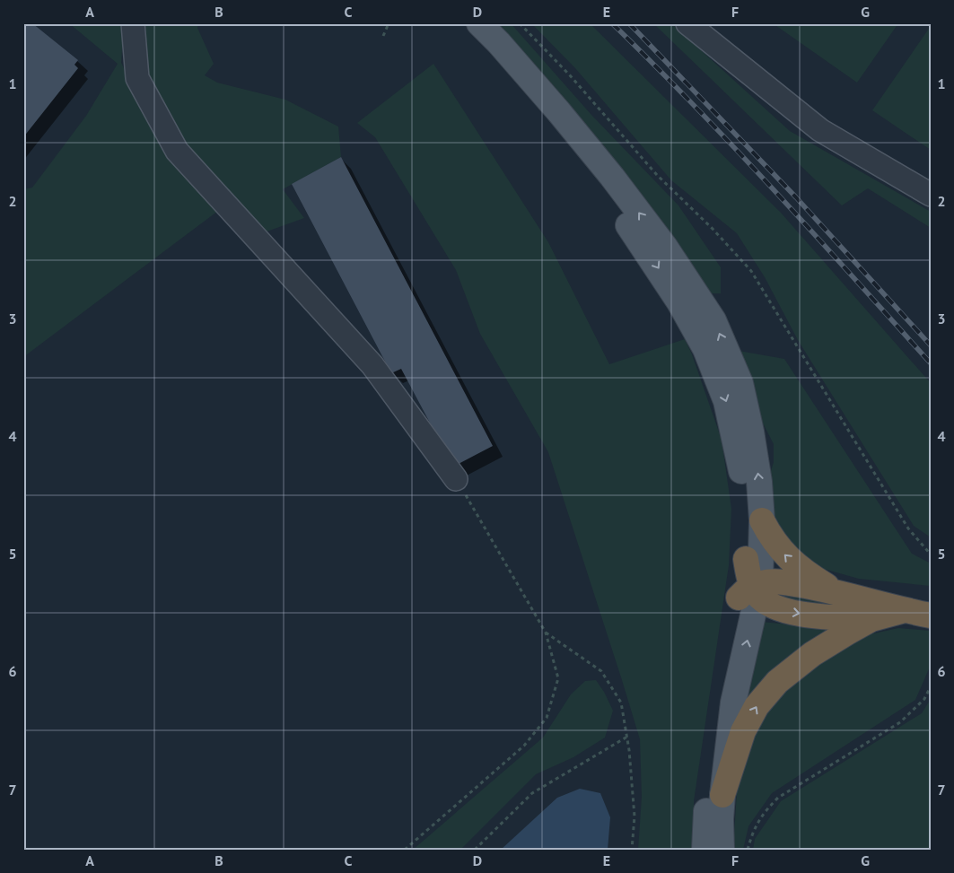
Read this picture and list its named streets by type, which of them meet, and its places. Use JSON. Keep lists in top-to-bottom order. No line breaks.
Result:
{"grid":{"columns":["A","B","C","D","E","F","G"],"rows":["1","2","3","4","5","6","7"]}}
